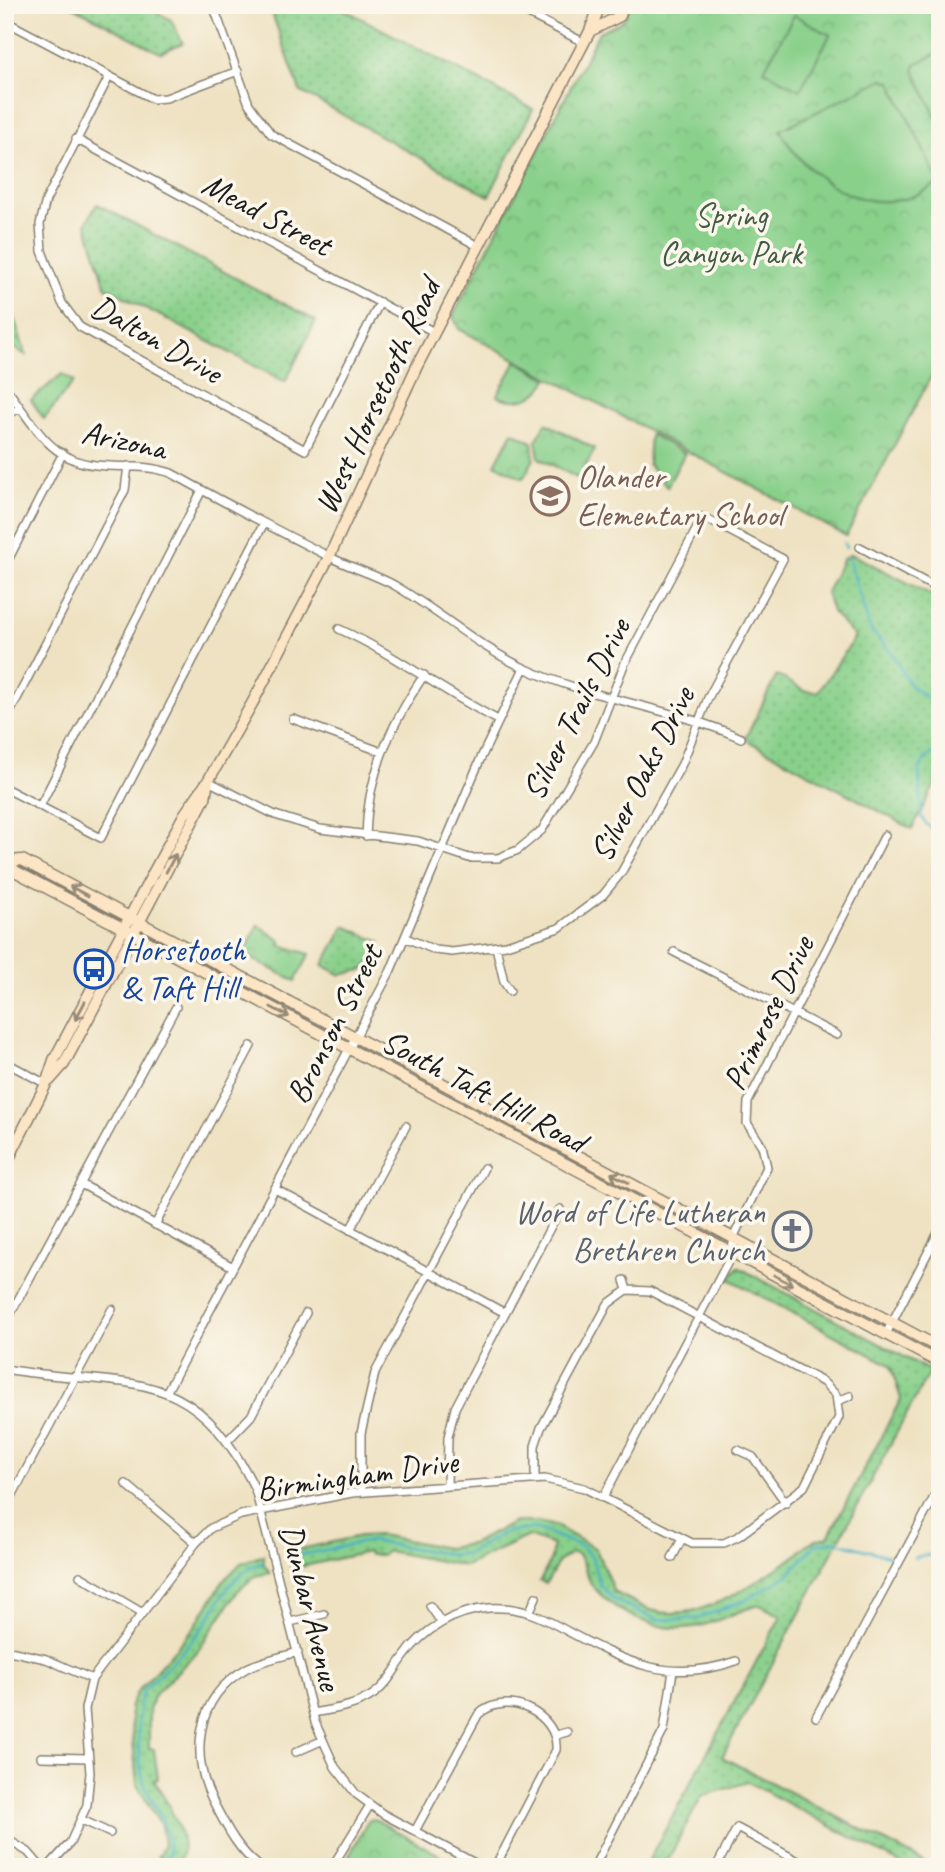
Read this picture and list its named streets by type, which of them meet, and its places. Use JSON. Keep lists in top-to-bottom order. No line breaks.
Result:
{"streets":{"main road":["West Horsetooth Road","South Taft Hill Road"],"street":["Mead Street","Dalton Drive","Arizona","Silver Trails Drive","Silver Oaks Drive","Primrose Drive","Bronson Street","Birmingham Drive","Dunbar Avenue"]},"crossings":[["Mead Street","Dalton Drive"],["Mead Street","West Horsetooth Road"],["West Horsetooth Road","Arizona"],["West Horsetooth Road","Silver Trails Drive"],["West Horsetooth Road","South Taft Hill Road"],["Arizona","Silver Trails Drive"],["Arizona","Silver Oaks Drive"],["Arizona","Bronson Street"],["Silver Trails Drive","Silver Oaks Drive"],["Silver Trails Drive","Bronson Street"],["Silver Oaks Drive","Bronson Street"],["Primrose Drive","South Taft Hill Road"],["Primrose Drive","Birmingham Drive"],["Bronson Street","South Taft Hill Road"],["Bronson Street","Dunbar Avenue"],["Birmingham Drive","Dunbar Avenue"]],"parks":["Spring Canyon Park"],"places":{"school or university":["Olander Elementary School"],"bus stop":["Horsetooth & Taft Hill"],"church":["Word of Life Lutheran Brethren Church"]}}
